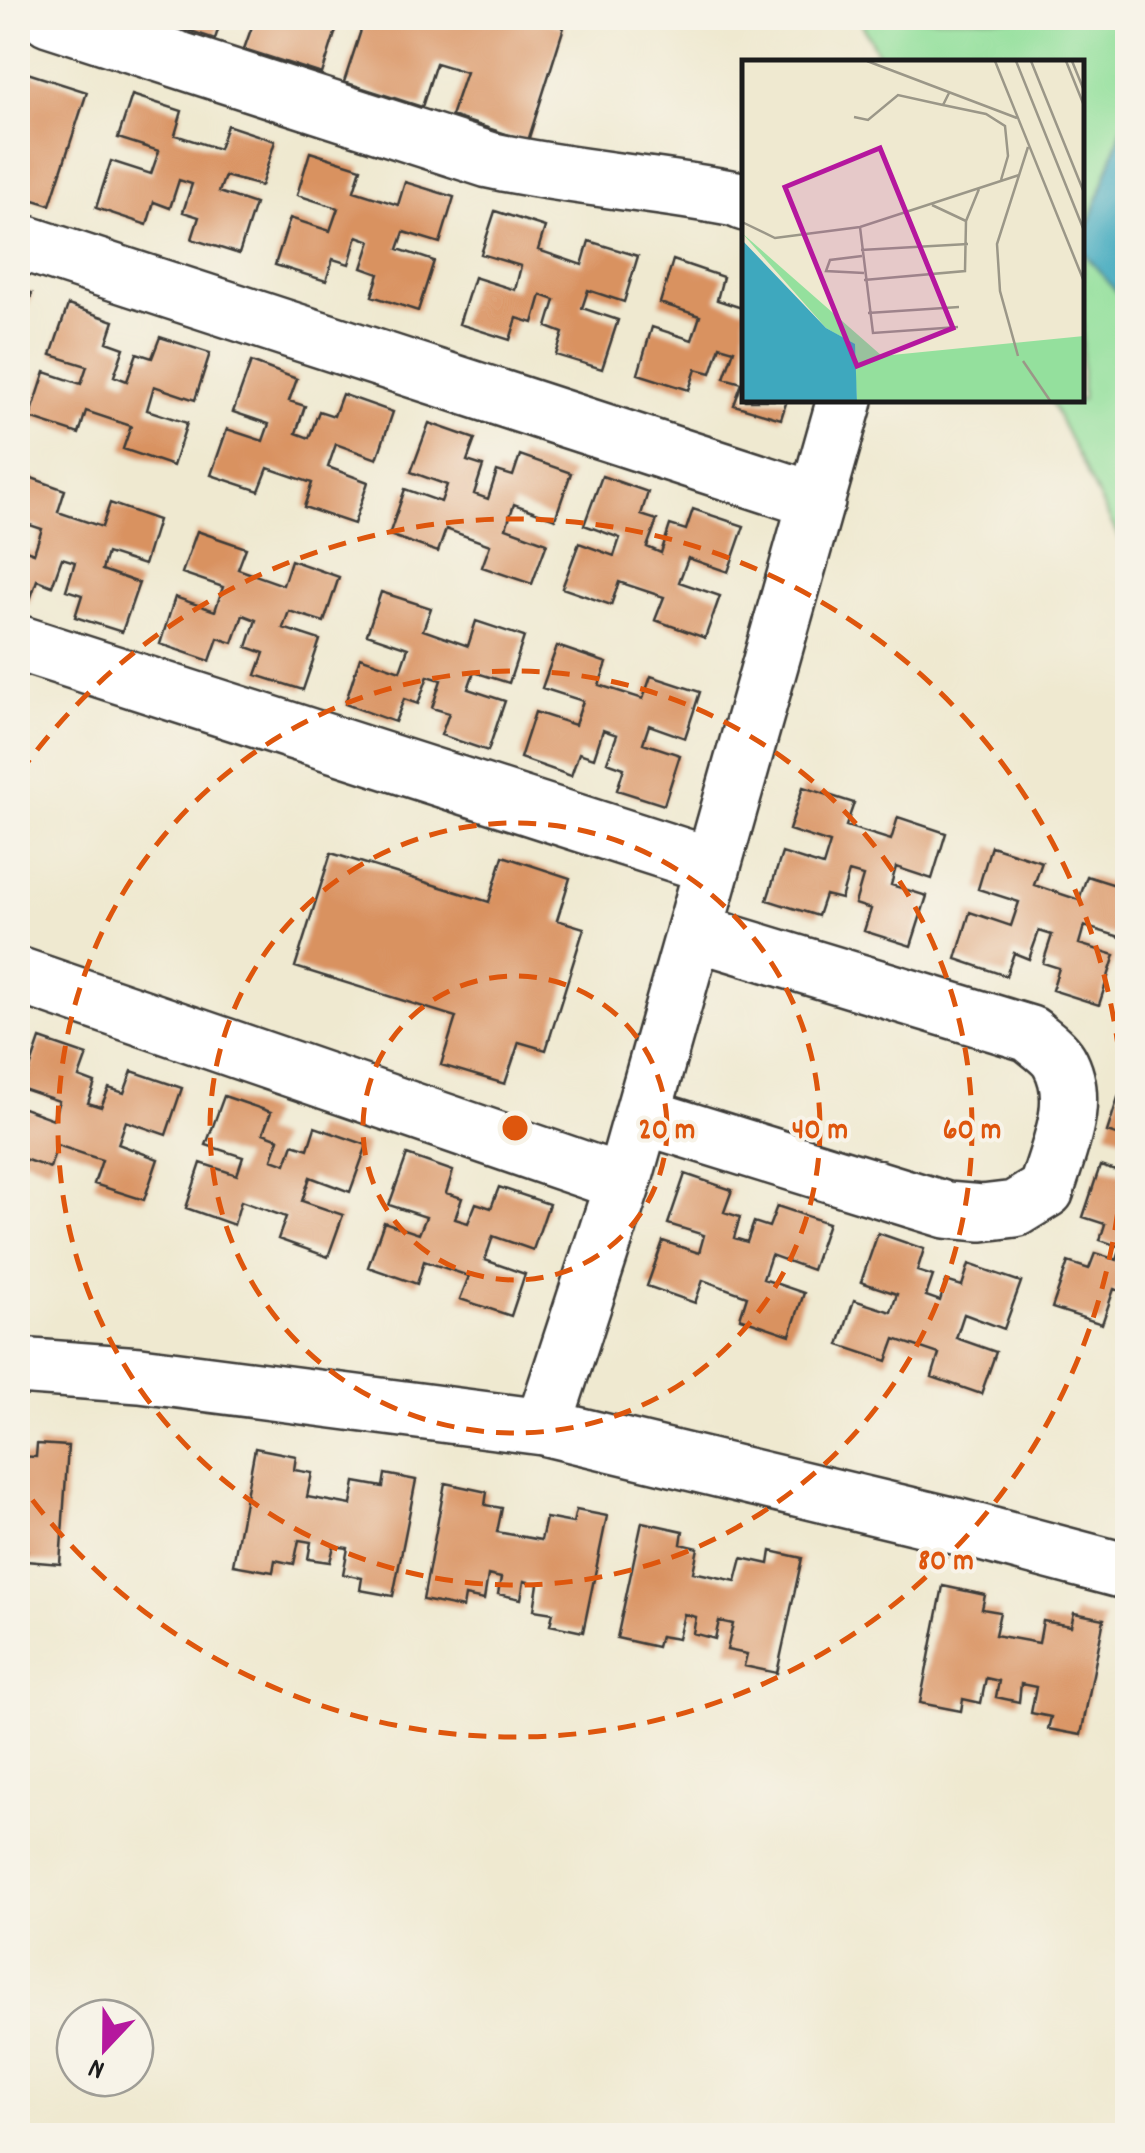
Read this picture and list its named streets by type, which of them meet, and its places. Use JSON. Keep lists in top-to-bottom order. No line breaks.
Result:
{"north":"bottom","rings":["20 m","40 m","60 m","80 m"]}
